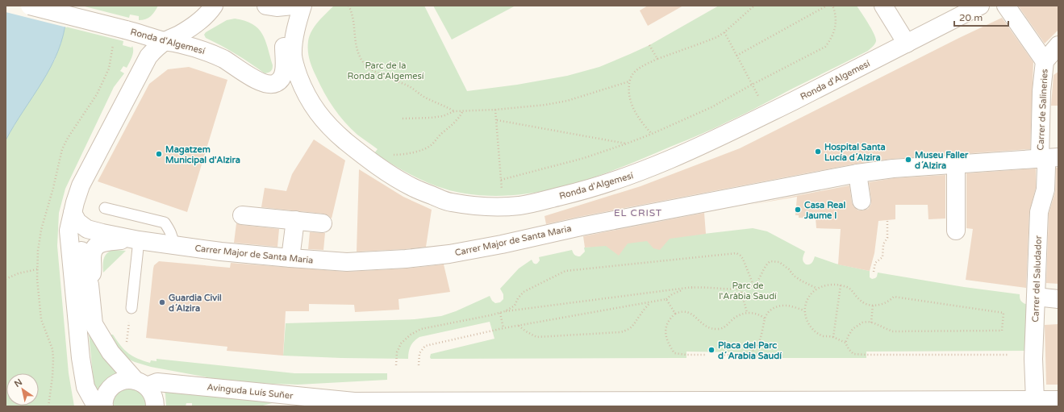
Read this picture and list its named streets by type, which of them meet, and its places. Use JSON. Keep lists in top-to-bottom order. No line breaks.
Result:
{"streets":{"street":["Ronda d'Algemesí","Carrer de Salineries","Carrer Major de Santa Maria","Carrer del Saludador","Avinguda Luís Suñer"]},"crossings":[["Carrer de Salineries","Carrer Major de Santa Maria"],["Carrer de Salineries","Carrer del Saludador"],["Carrer Major de Santa Maria","Carrer del Saludador"],["Carrer del Saludador","Avinguda Luís Suñer"]],"districts":["EL CRIST"],"parks":["Parc de la Ronda d'Algemesí","Parc de l'Aràbia Saudí"],"places":["Hospital Santa Lucía d´Alzira","Magatzem Municipal d'Alzira","Museu Faller d´Alzira","Casa Real Jaume I","Guardia Civil d´Alzira","Placa del Parc d´ Arabia Saudí"],"scale_bar":"20 m","north":"top left"}
